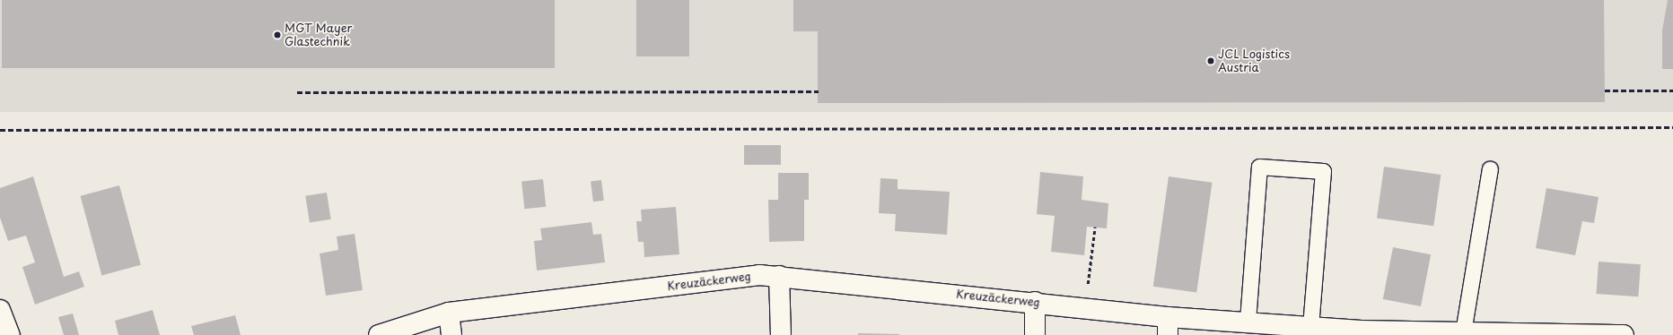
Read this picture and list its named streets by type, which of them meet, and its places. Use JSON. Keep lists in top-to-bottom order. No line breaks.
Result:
{"streets":{"street":["Kreuzäckerweg"]},"places":["MGT Mayer Glastechnik","JCL Logistics Austria"]}
